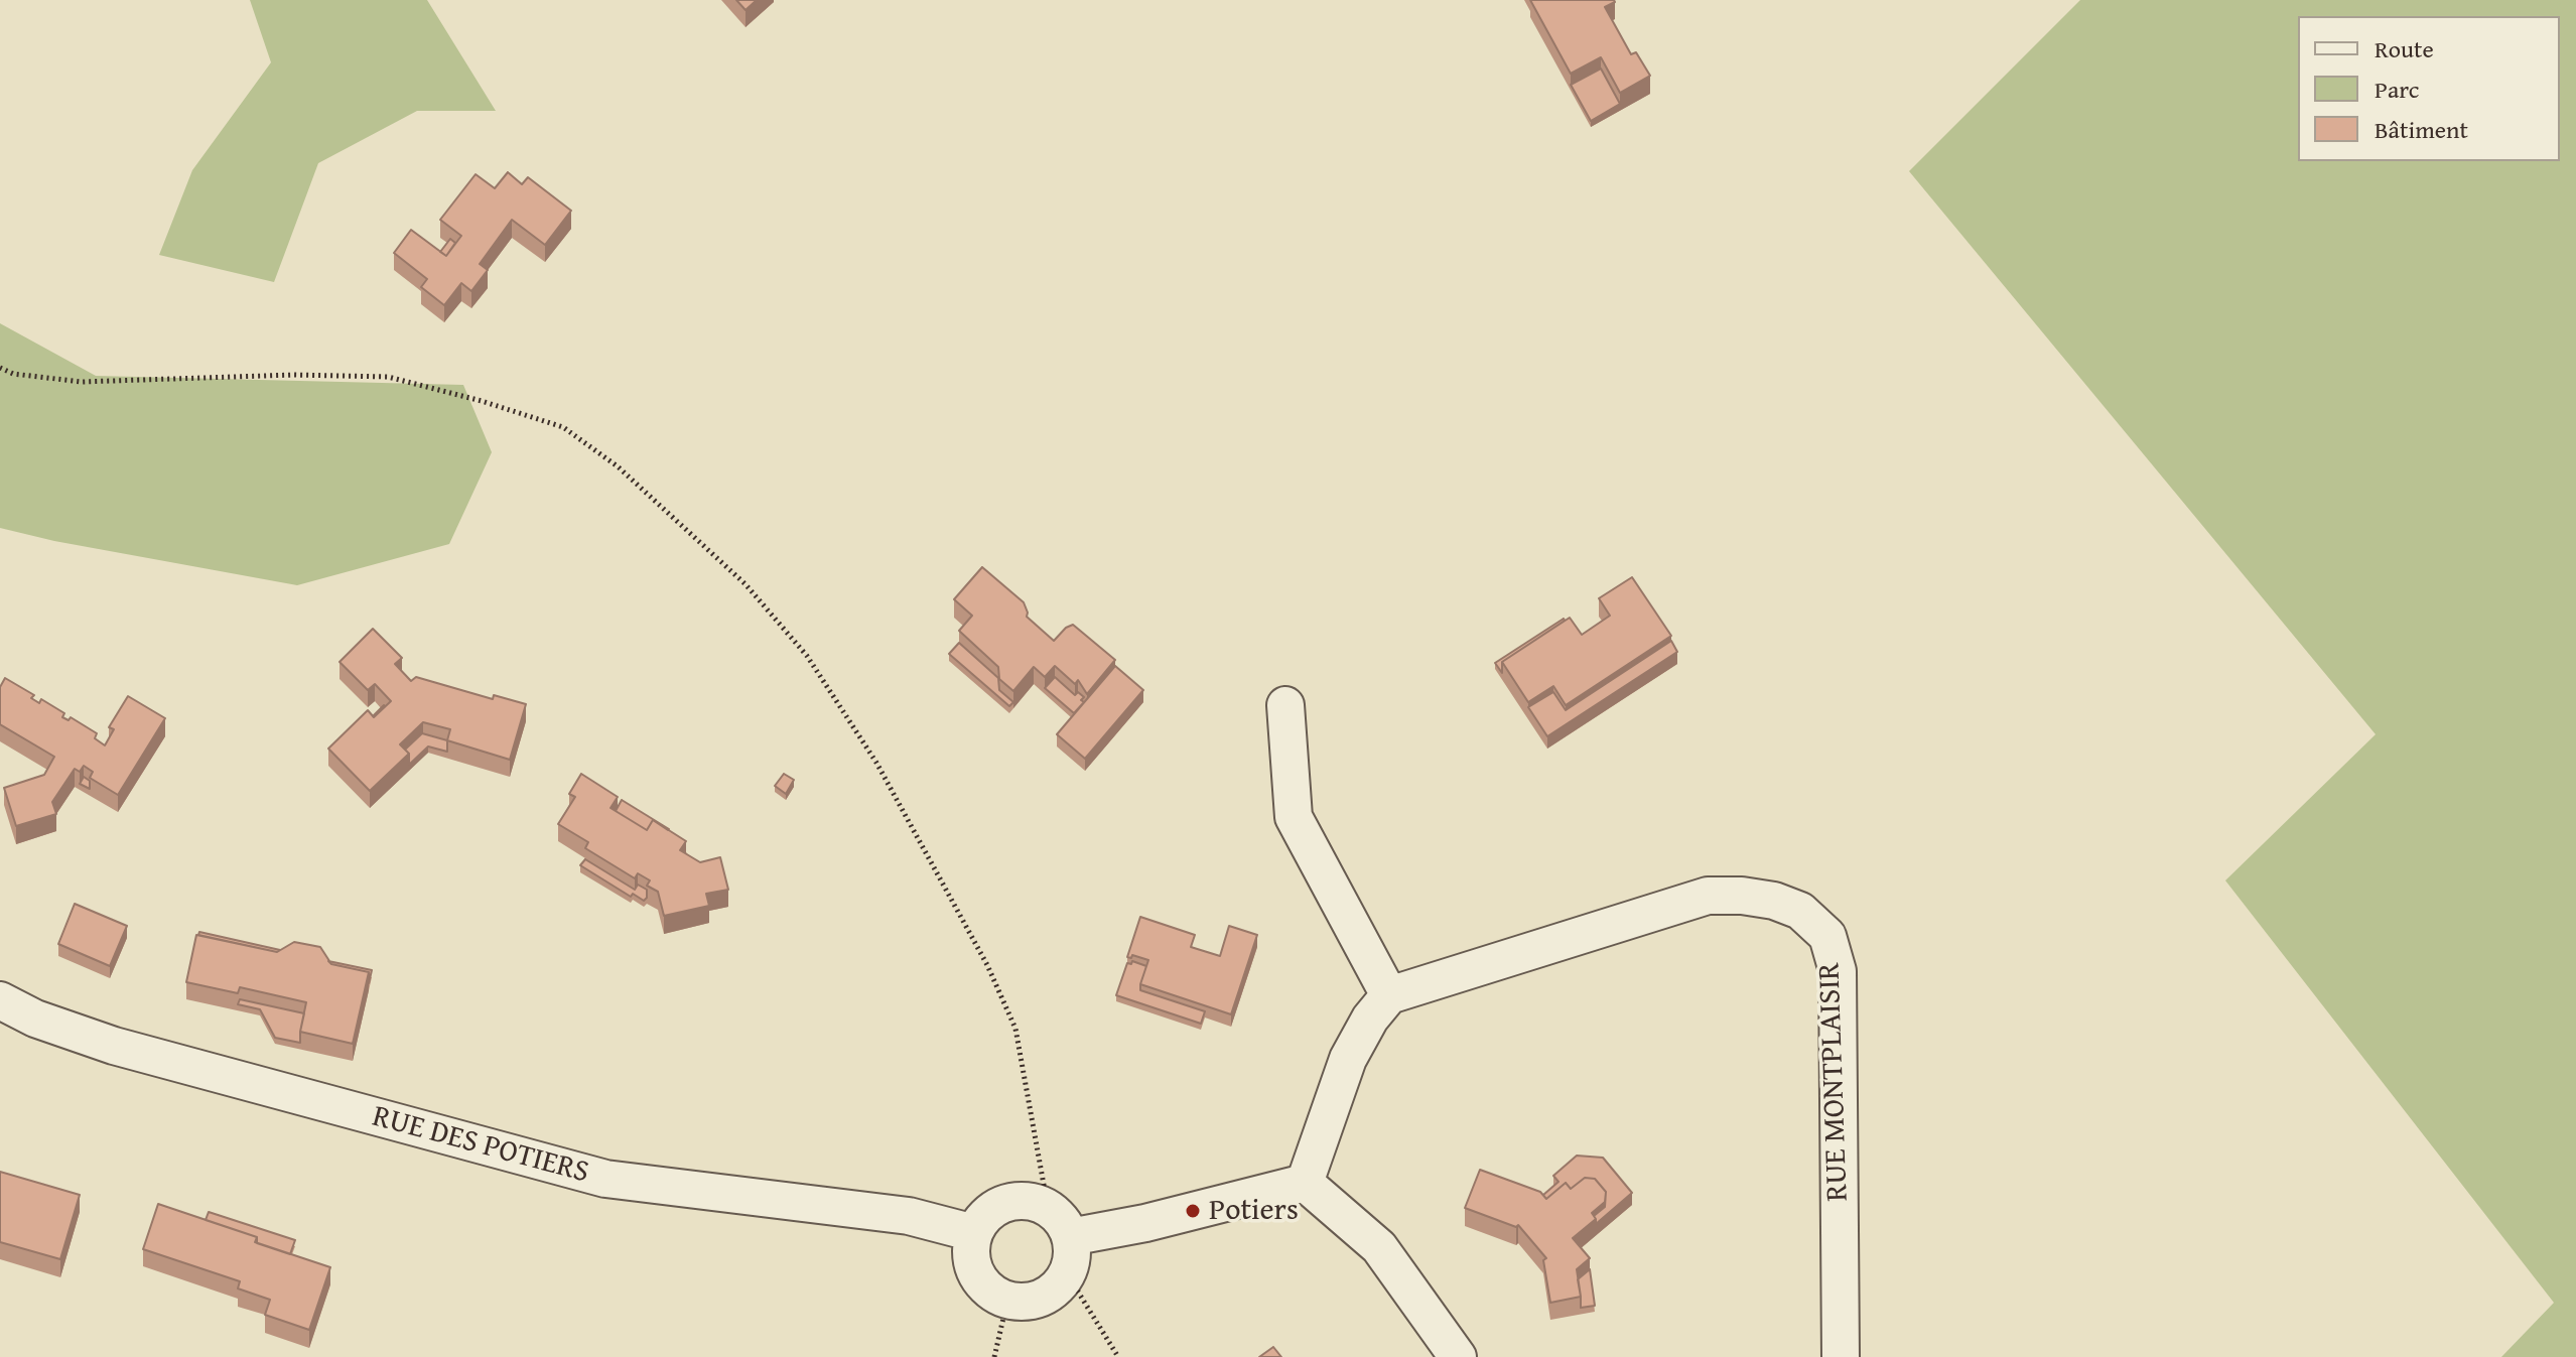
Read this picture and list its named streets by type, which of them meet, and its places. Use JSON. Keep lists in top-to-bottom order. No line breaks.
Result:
{"streets":{"street":["RUE MONTPLAISIR","RUE DES POTIERS"]},"places":["Potiers"],"legend":["Route","Parc","Bâtiment"]}
